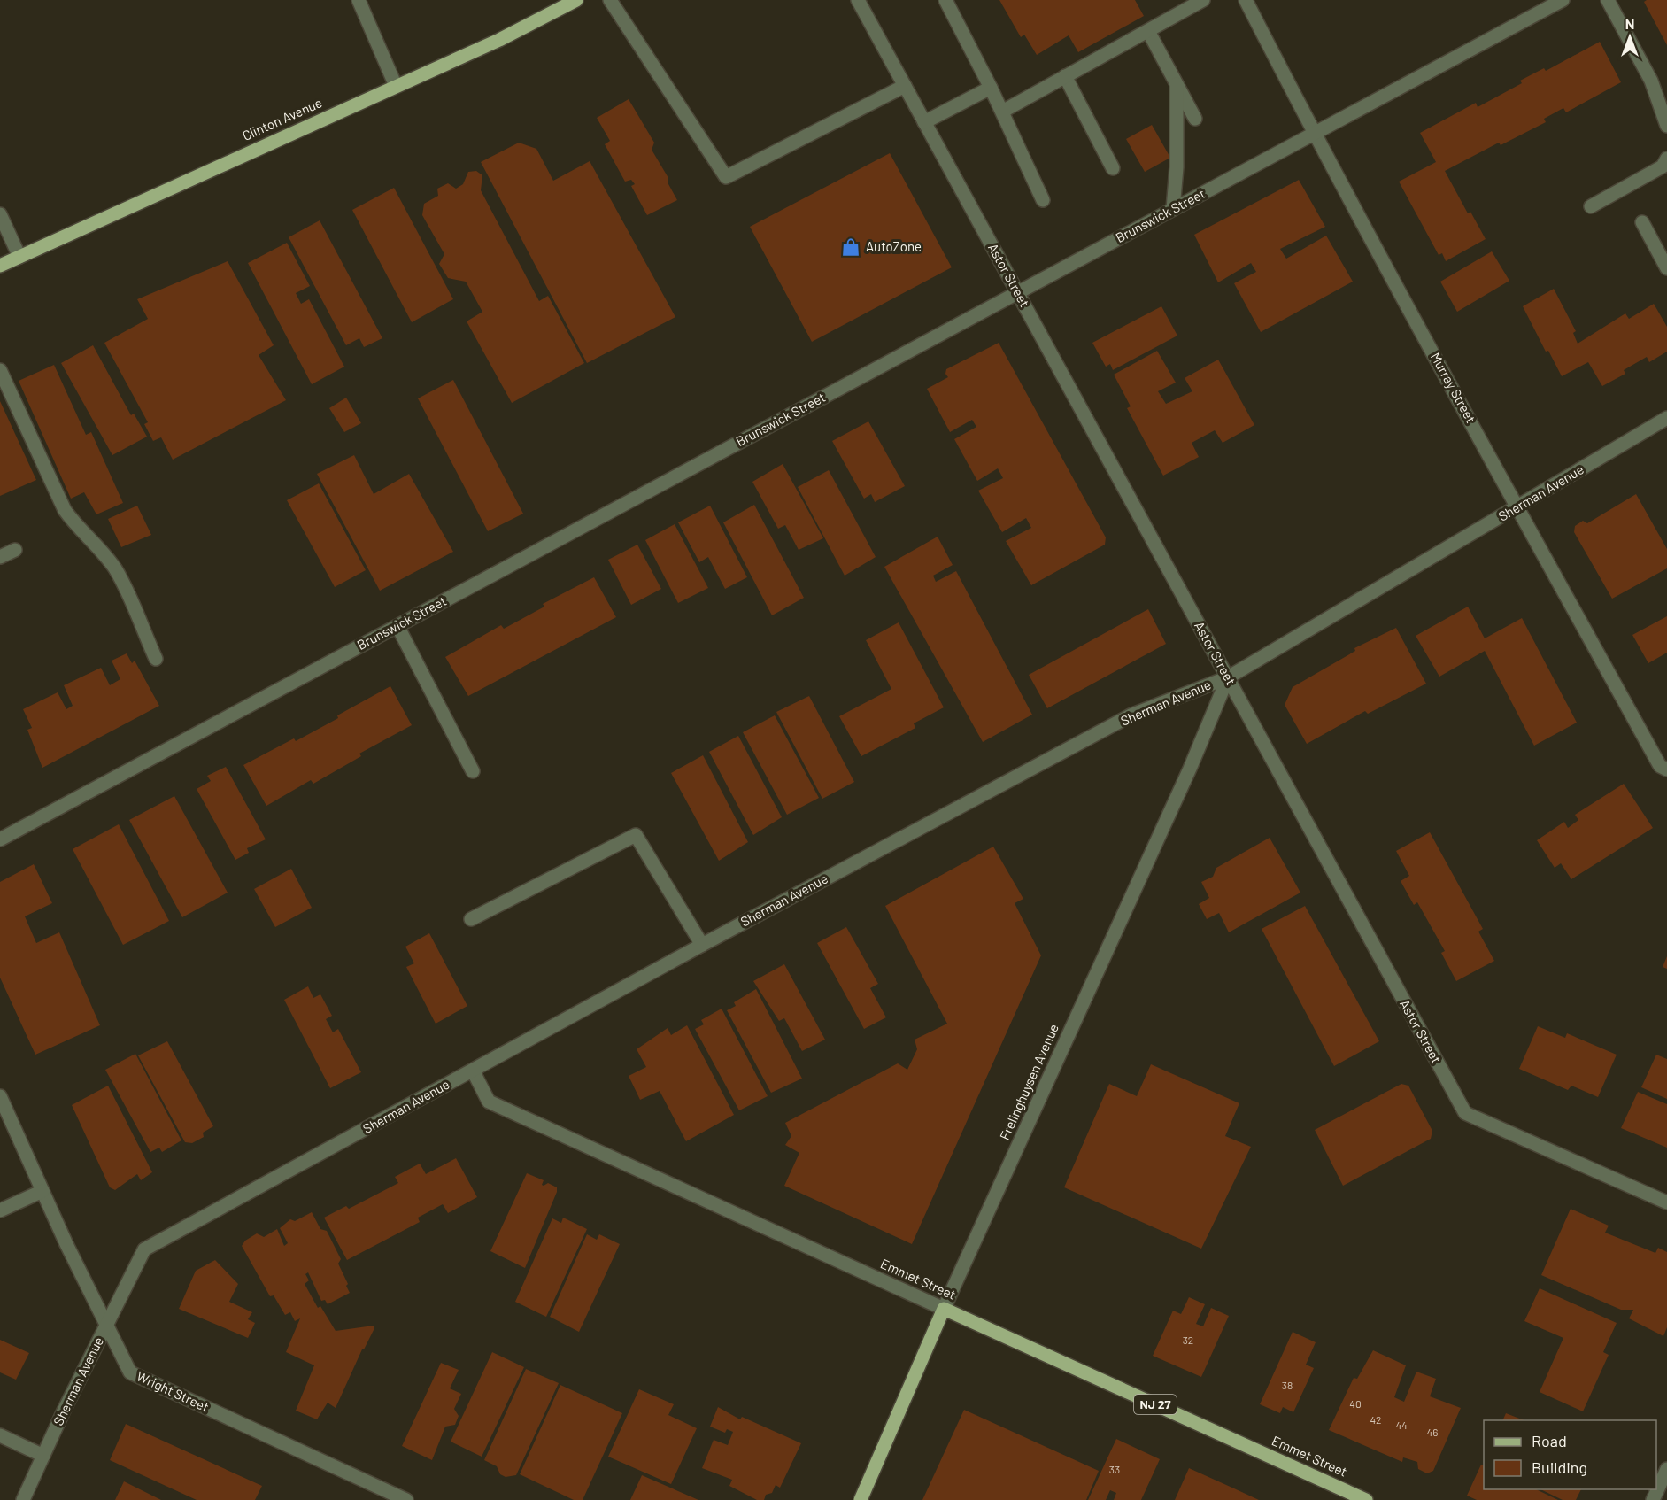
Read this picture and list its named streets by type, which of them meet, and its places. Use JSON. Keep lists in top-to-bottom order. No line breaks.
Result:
{"streets":{"main road":["Clinton Avenue","Frelinghuysen Avenue","Emmet Street","NJ 27"],"street":["Brunswick Street","Astor Street","Murray Street","Sherman Avenue","Wright Street"]},"crossings":[["Brunswick Street","Astor Street"],["Brunswick Street","Murray Street"],["Astor Street","Sherman Avenue"],["Astor Street","Frelinghuysen Avenue"],["Murray Street","Sherman Avenue"],["Sherman Avenue","Frelinghuysen Avenue"],["Sherman Avenue","Emmet Street"],["Sherman Avenue","Wright Street"],["Frelinghuysen Avenue","Emmet Street"]],"places":{"shop":["AutoZone"]},"house_numbers":["32","38","40","42","44","46","33"],"legend":["Road","Building"],"north":"top"}
